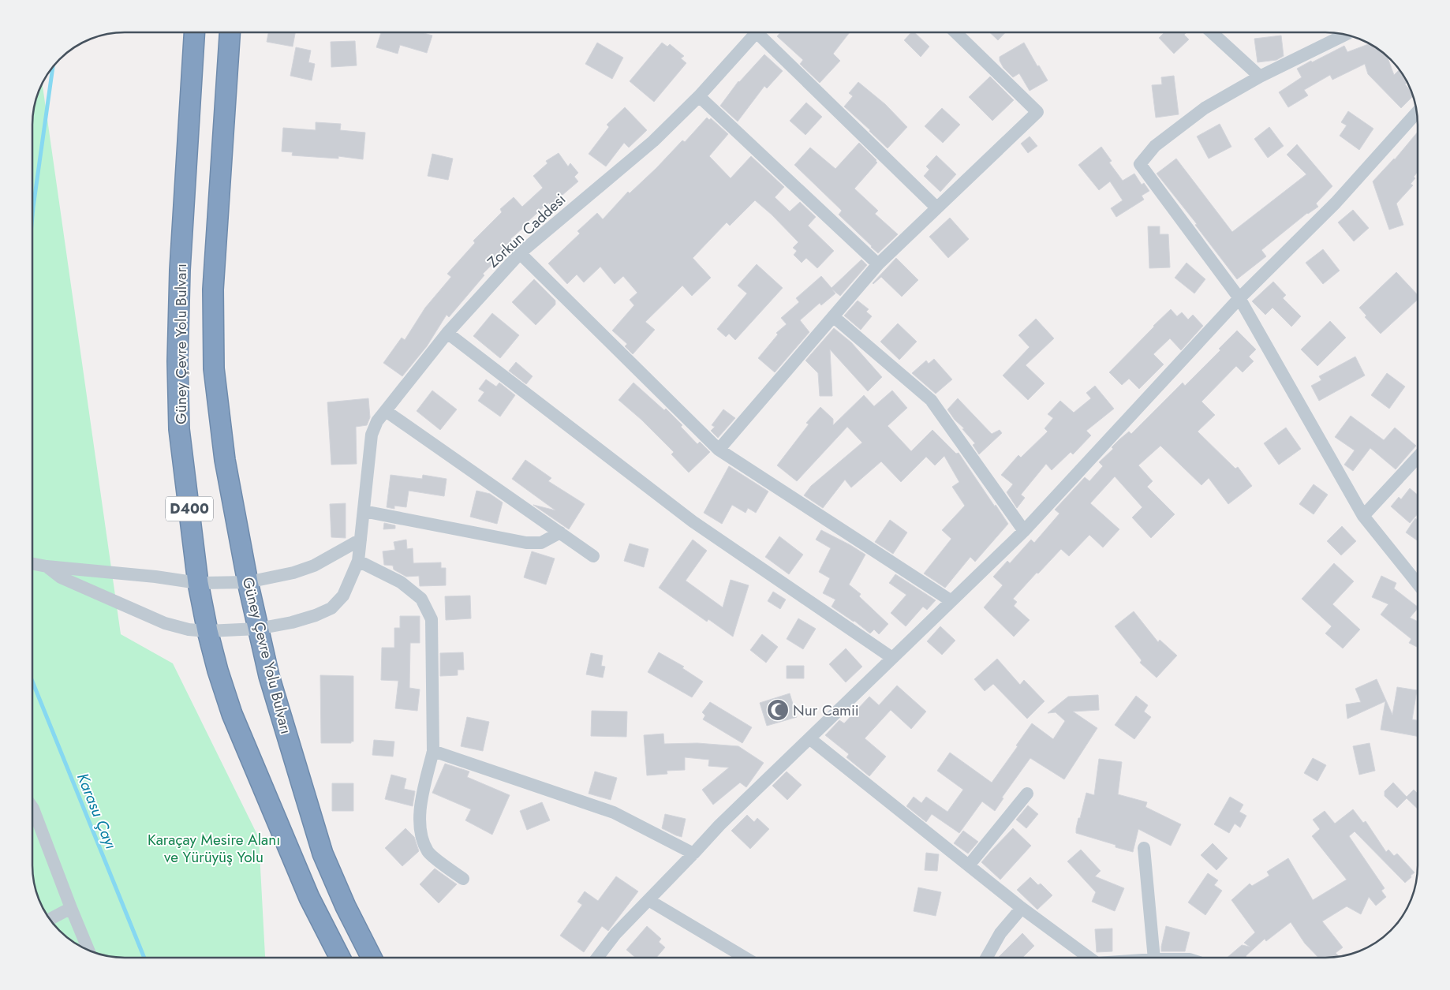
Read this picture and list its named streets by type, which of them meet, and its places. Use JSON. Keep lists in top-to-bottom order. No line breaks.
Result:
{"streets":{"highway":["Güney Çevre Yolu Bulvarı","D400"],"street":["Zorkun Caddesi"]},"crossings":[["Zorkun Caddesi","Güney Çevre Yolu Bulvarı"]],"water":["Karasu Çayı"],"parks":["Karaçay Mesire Alanı ve Yürüyüş Yolu"],"places":{"mosque":["Nur Camii"]}}
